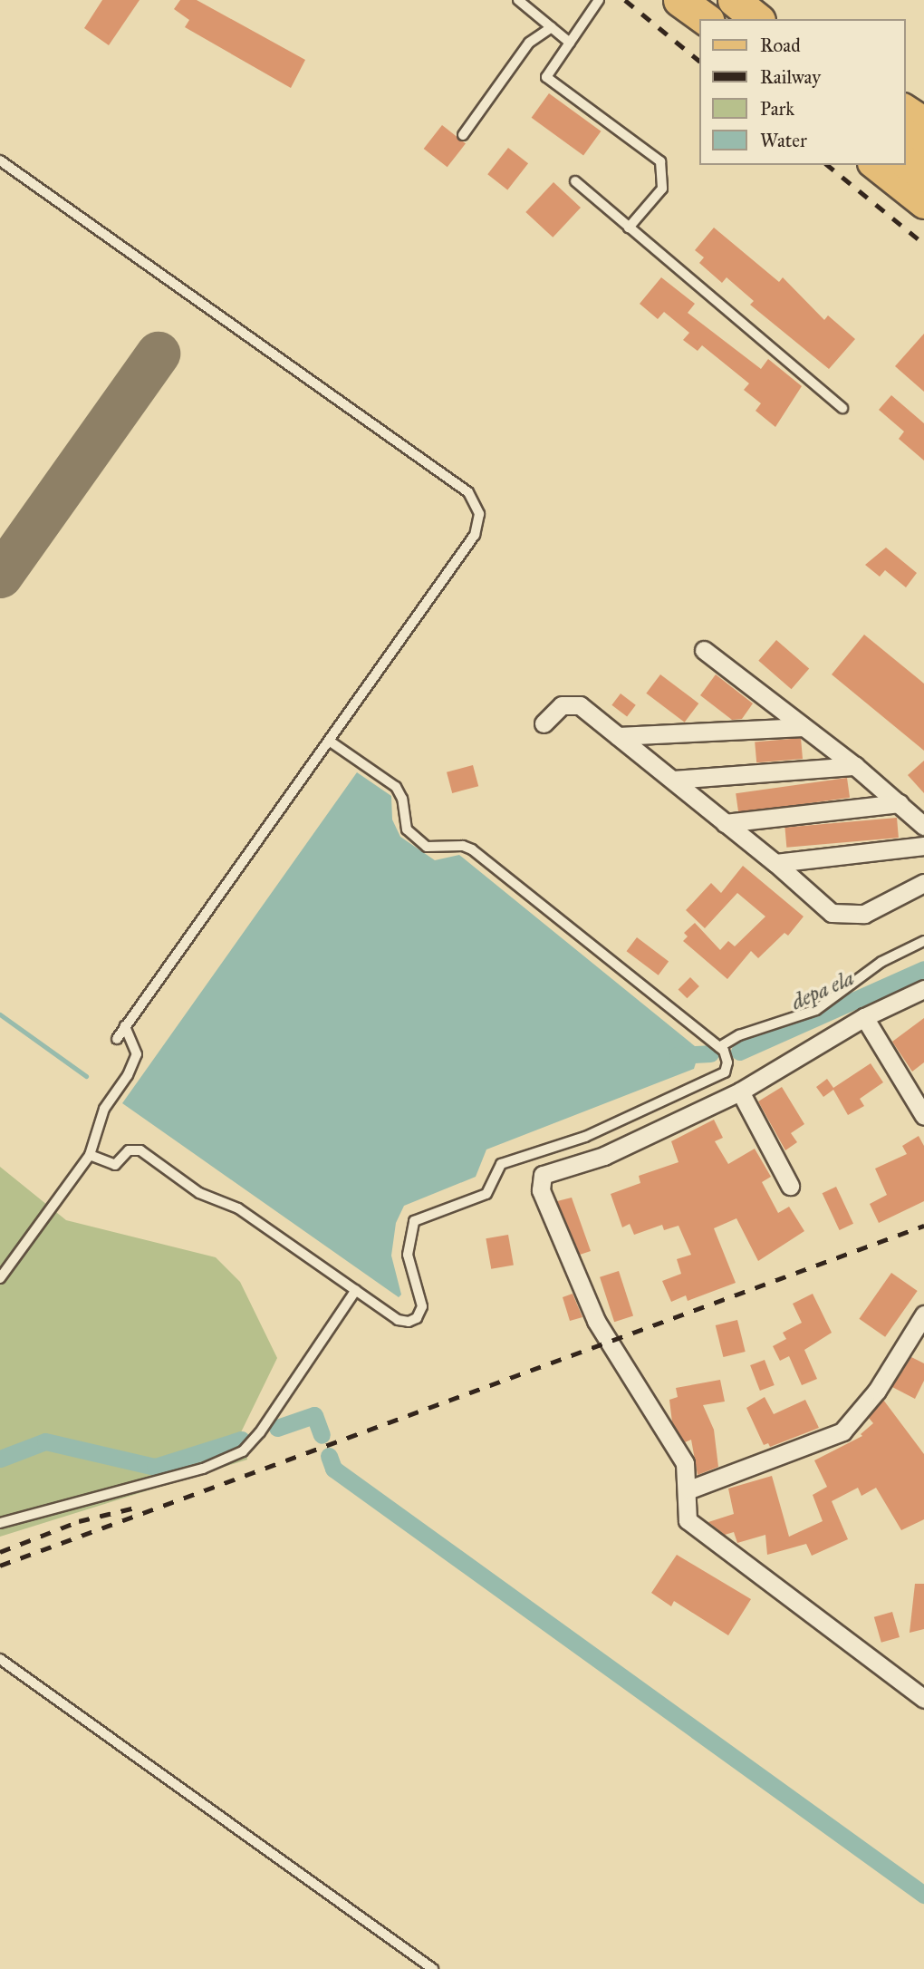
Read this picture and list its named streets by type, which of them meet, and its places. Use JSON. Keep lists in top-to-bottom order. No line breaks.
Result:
{"water":["depa ela"],"legend":["Road","Railway","Park","Water"]}
